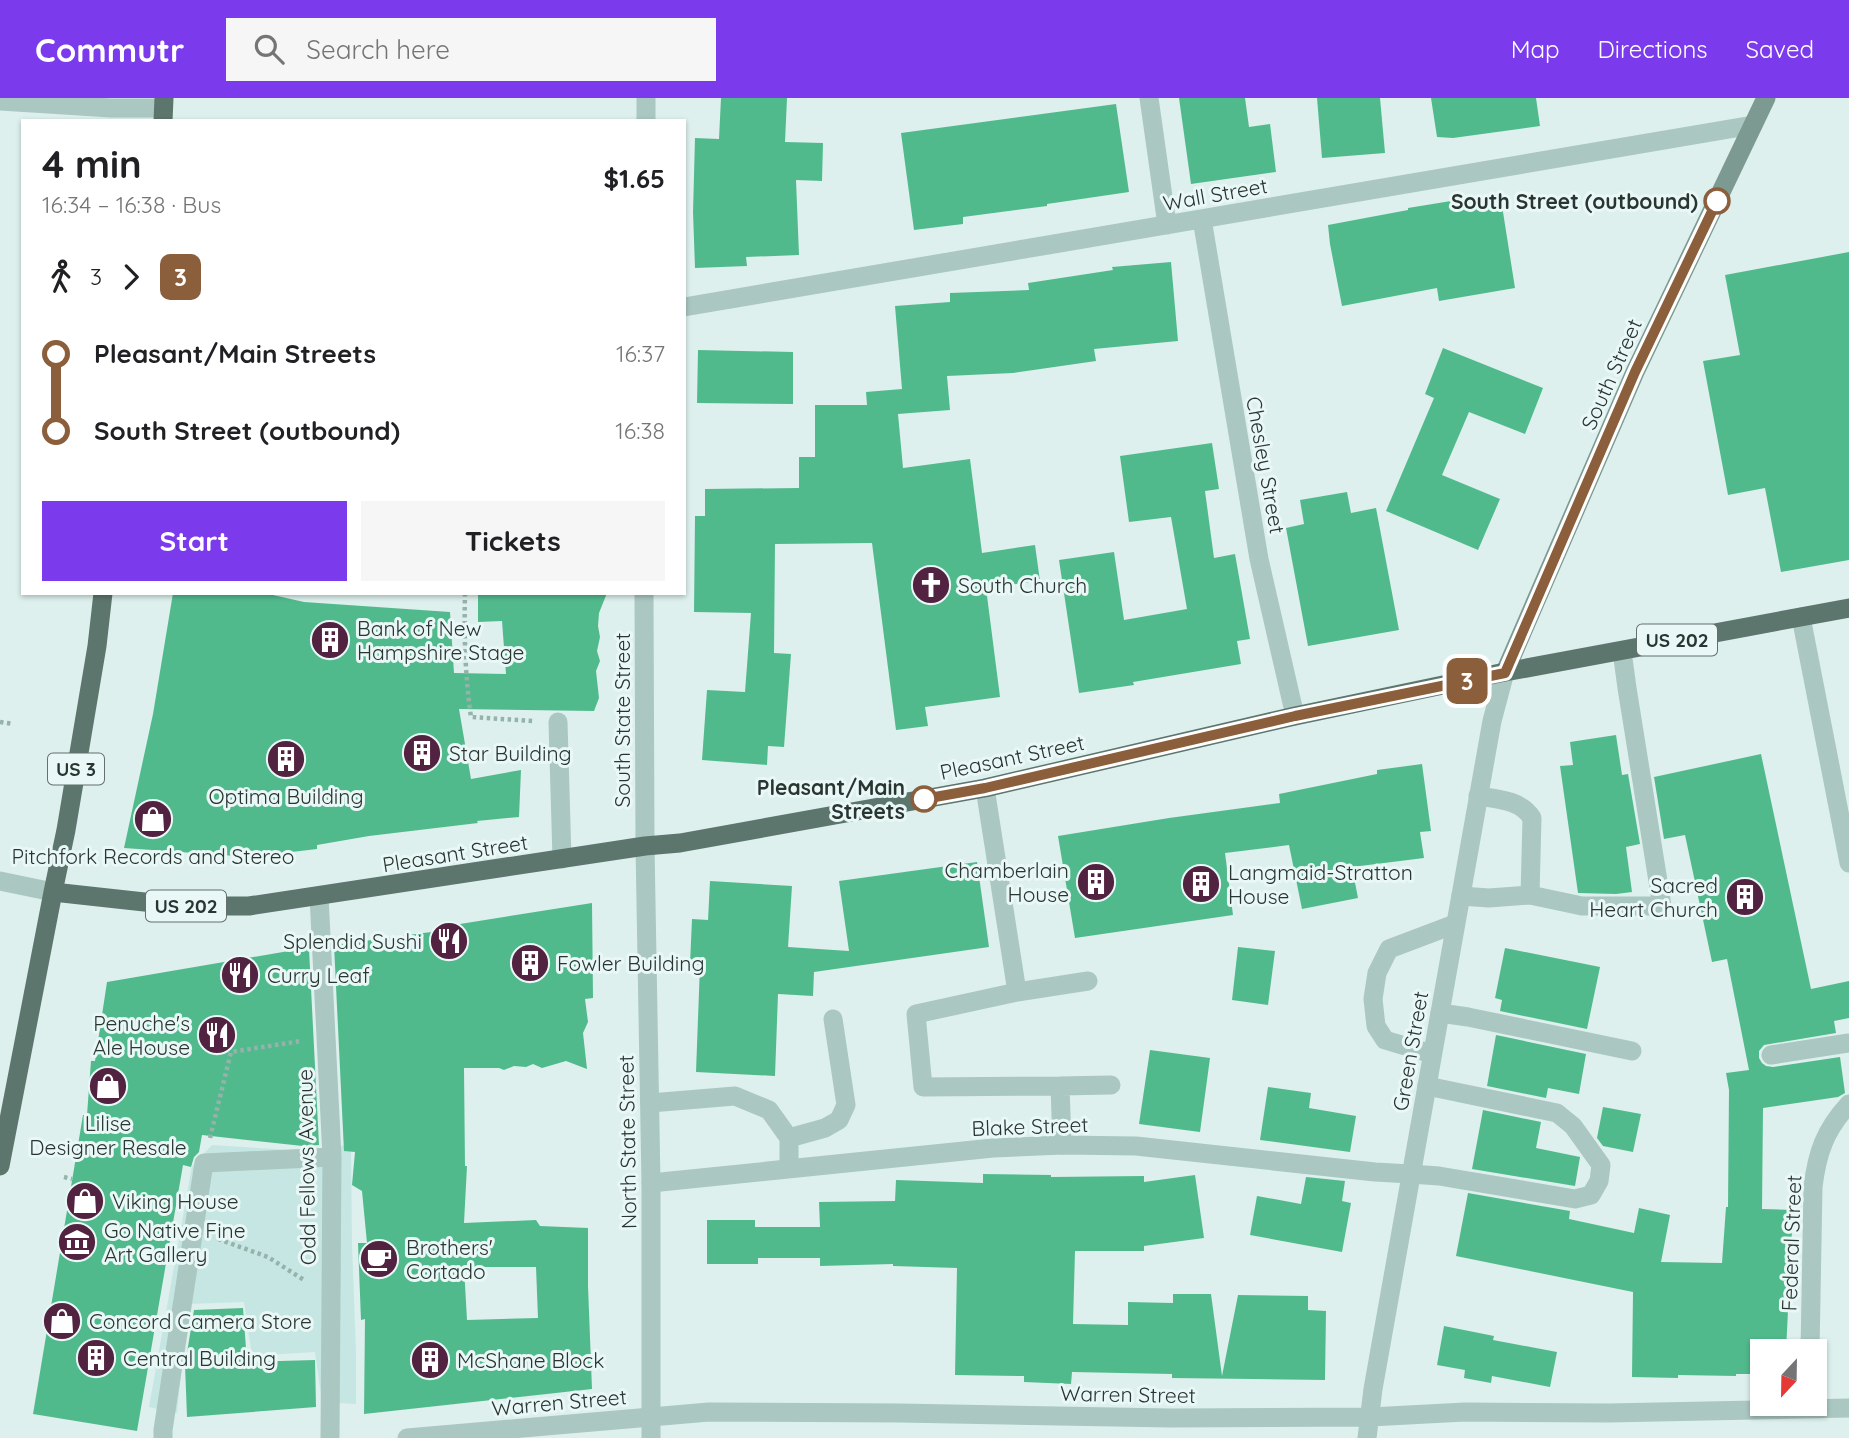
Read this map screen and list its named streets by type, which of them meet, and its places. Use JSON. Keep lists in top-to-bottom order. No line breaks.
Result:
{"streets":{"main road":["South Street","US 202","Pleasant Street","US 3"],"street":["Wall Street","Chesley Street","South State Street","Green Street","Blake Street","North State Street","Odd Fellows Avenue","Federal Street","Warren Street"]},"crossings":[["Wall Street","South Street"],["Wall Street","Chesley Street"],["South Street","Pleasant Street"],["South Street","Green Street"],["Chesley Street","Pleasant Street"],["South State Street","Pleasant Street"],["South State Street","North State Street"],["Pleasant Street","US 3"],["Pleasant Street","Green Street"],["Pleasant Street","North State Street"],["Pleasant Street","Odd Fellows Avenue"],["Green Street","Blake Street"],["Green Street","Warren Street"],["Blake Street","North State Street"],["North State Street","Warren Street"]],"places":{"other":["South Street (outbound)","Pleasant/Main Streets"],"church":["South Church"],"building":["Bank of New Hampshire Stage","Star Building","Optima Building","Chamberlain House","Langmaid-Stratton House","Sacred Heart Church","Fowler Building","Central Building","McShane Block"],"shop":["Pitchfork Records and Stereo","Lilise Designer Resale","Viking House","Concord Camera Store"],"restaurant":["Splendid Sushi","Curry Leaf","Penuche's Ale House"],"museum":["Go Native Fine Art Gallery"],"cafe":["Brothers' Cortado"]},"lines":["bus line 3"],"north":"bottom","page":{"header":"Commutr","search":"Search here","nav":["Map","Directions","Saved"],"on_map":"3","heading":["4 min","16:34 – 16:38 · Bus","$1.65"],"legs":["3","3"],"list":[{"name":"Pleasant/Main Streets","value":"16:37"},{"name":"South Street (outbound)","value":"16:38"}],"buttons":["Start","Tickets"]}}
